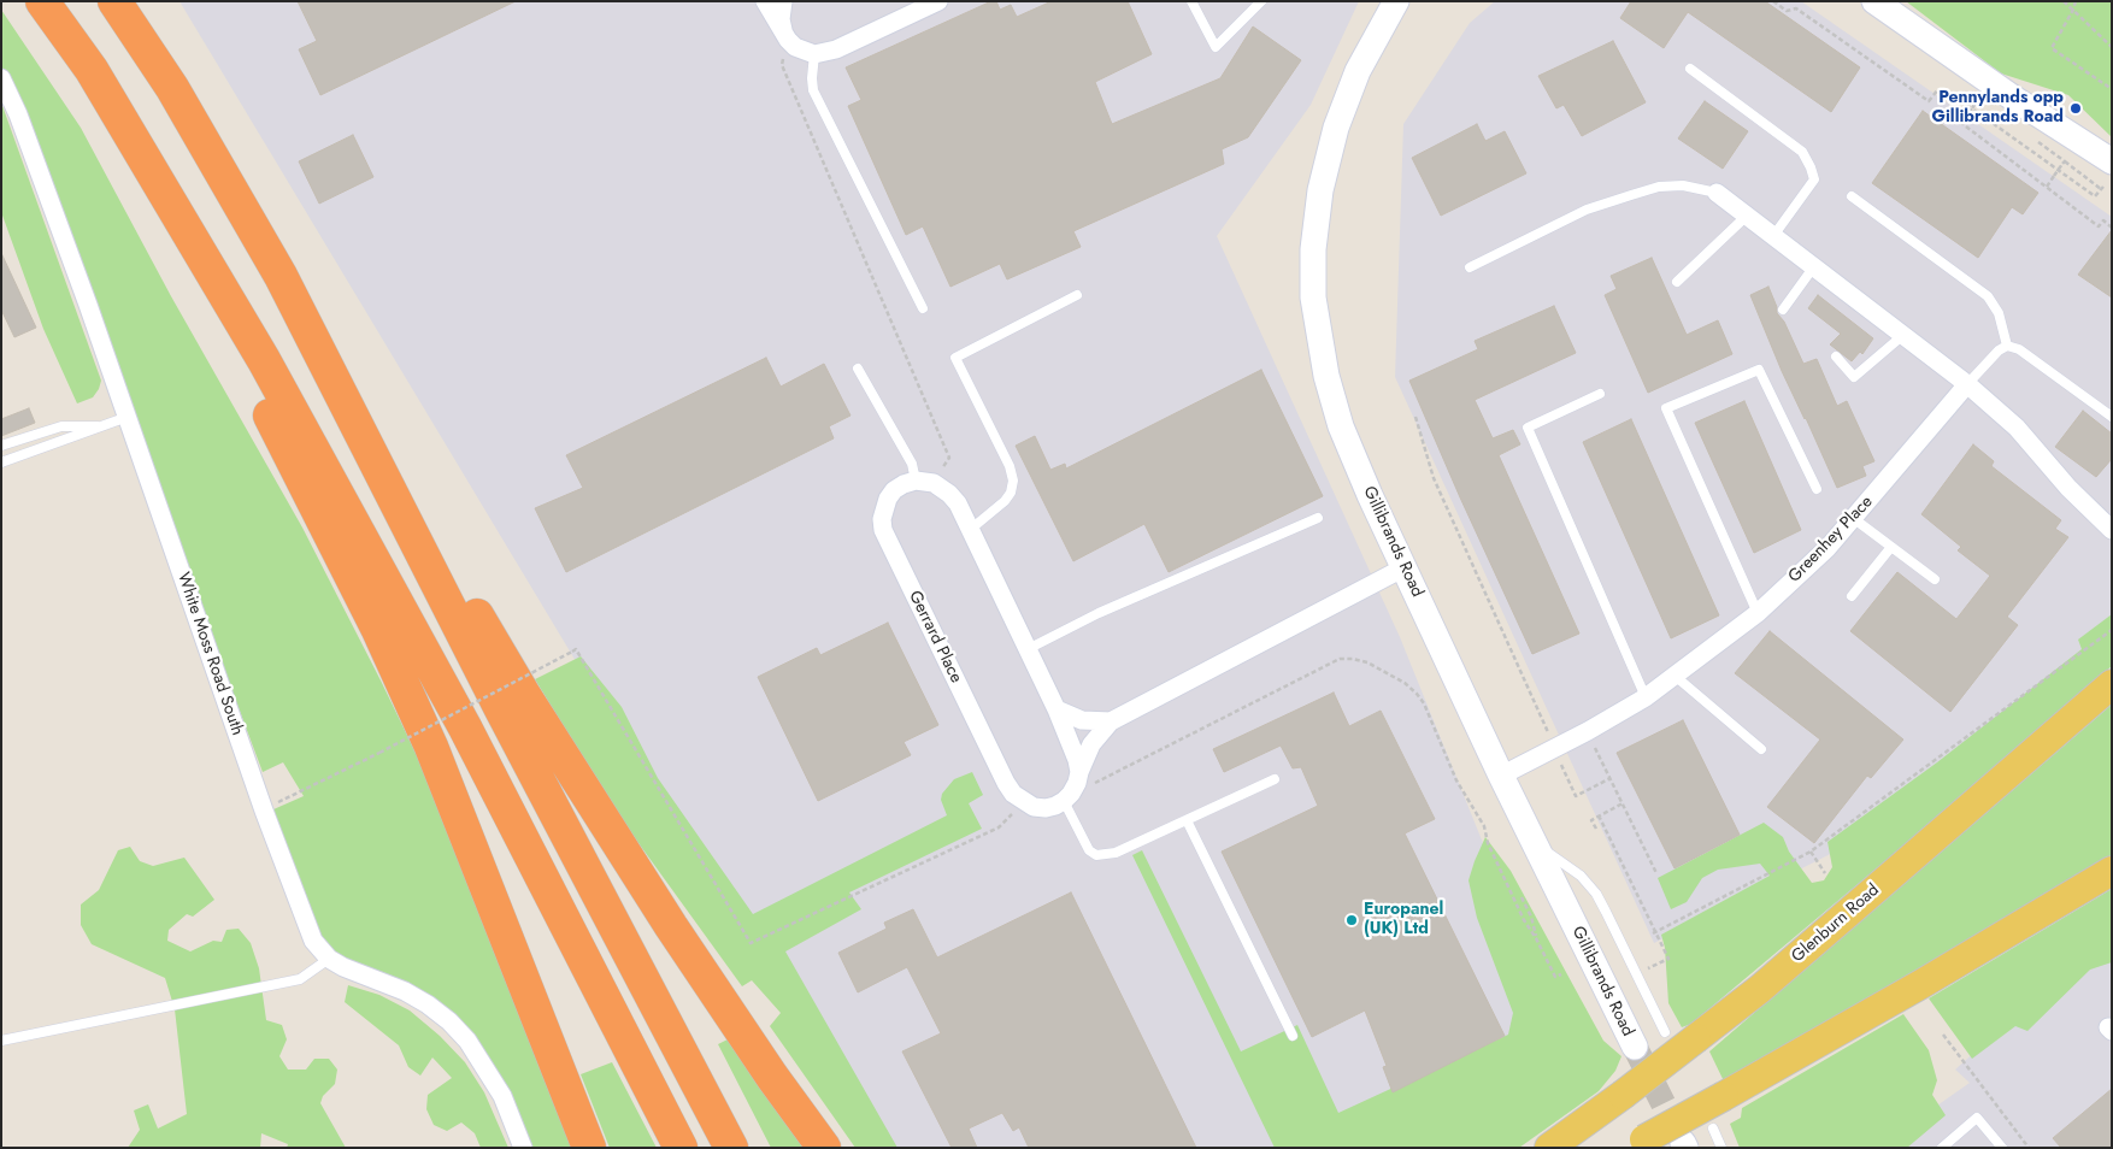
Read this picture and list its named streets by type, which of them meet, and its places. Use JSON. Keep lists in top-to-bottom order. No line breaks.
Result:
{"streets":{"main road":["Glenburn Road"],"street":["Greenhey Place","Gillibrands Road","Gerrard Place","White Moss Road South"]},"crossings":[["Greenhey Place","Gillibrands Road"]],"places":["Pennylands opp Gillibrands Road","Europanel (UK) Ltd"]}
